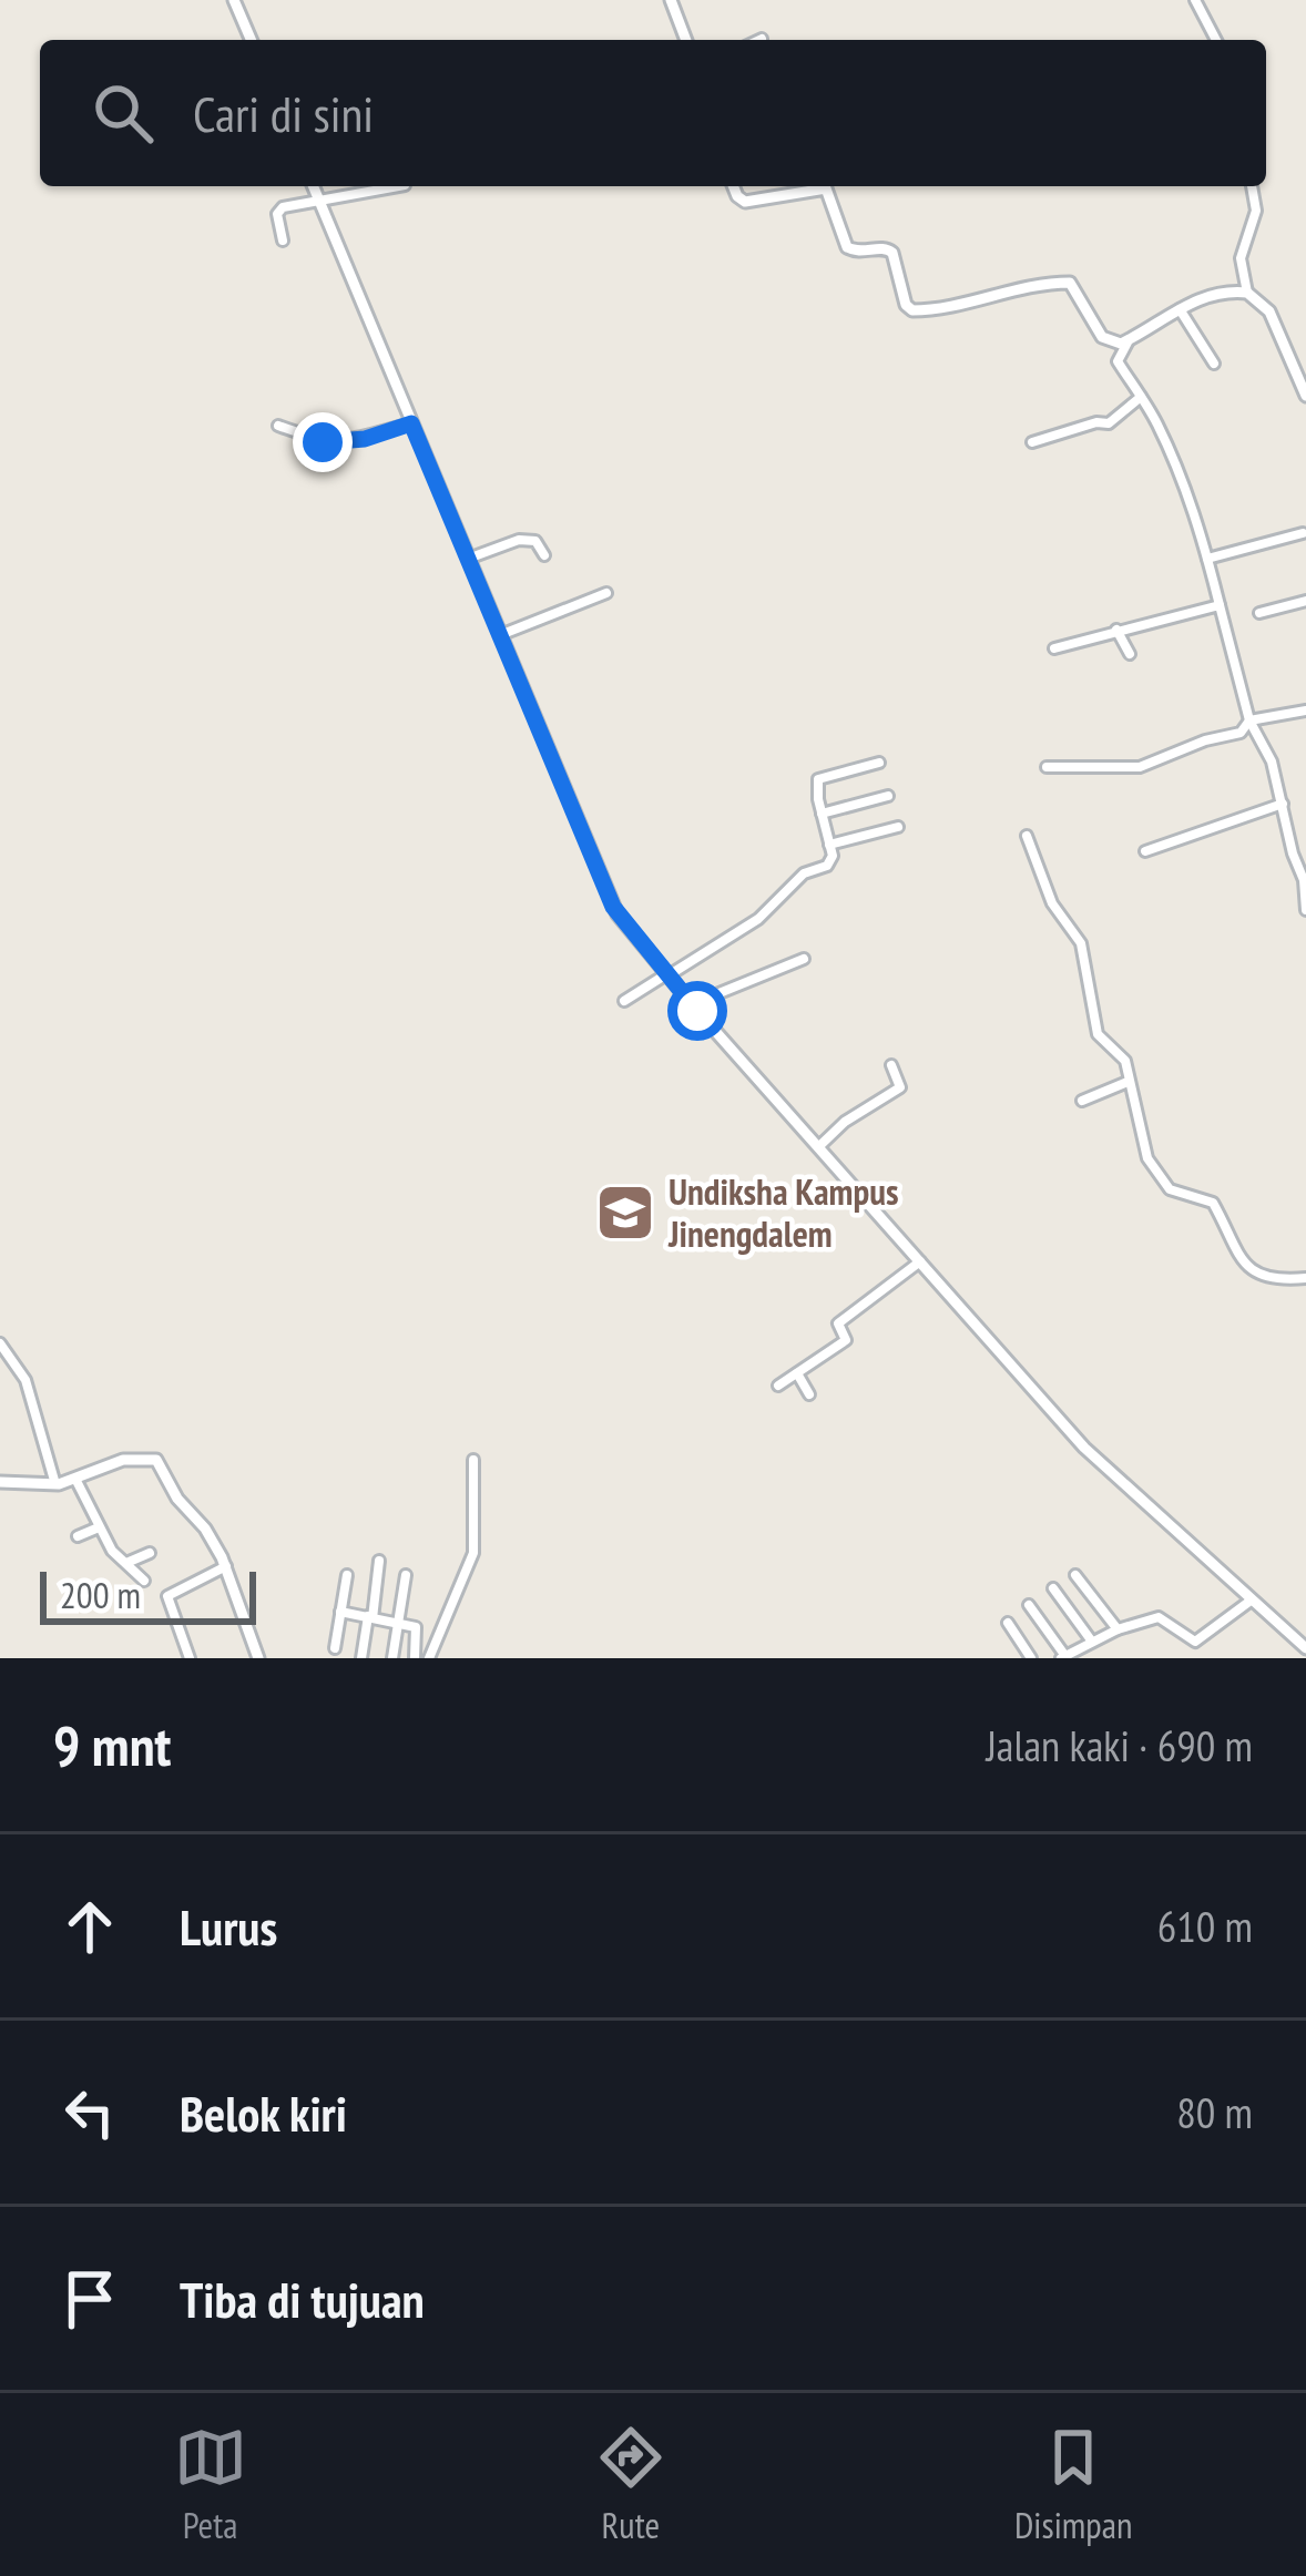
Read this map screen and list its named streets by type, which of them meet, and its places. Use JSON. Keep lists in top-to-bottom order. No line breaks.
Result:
{"places":{"school or university":["Undiksha Kampus Jinengdalem"]},"scale_bar":"200 m","page":{"search":"Cari di sini","scale":"200 m","heading":["9 mnt","Jalan kaki · 690 m"],"list":[["Lurus","610 m"],["Belok kiri","80 m"],"Tiba di tujuan"],"nav":["Peta","Rute","Disimpan"]}}
